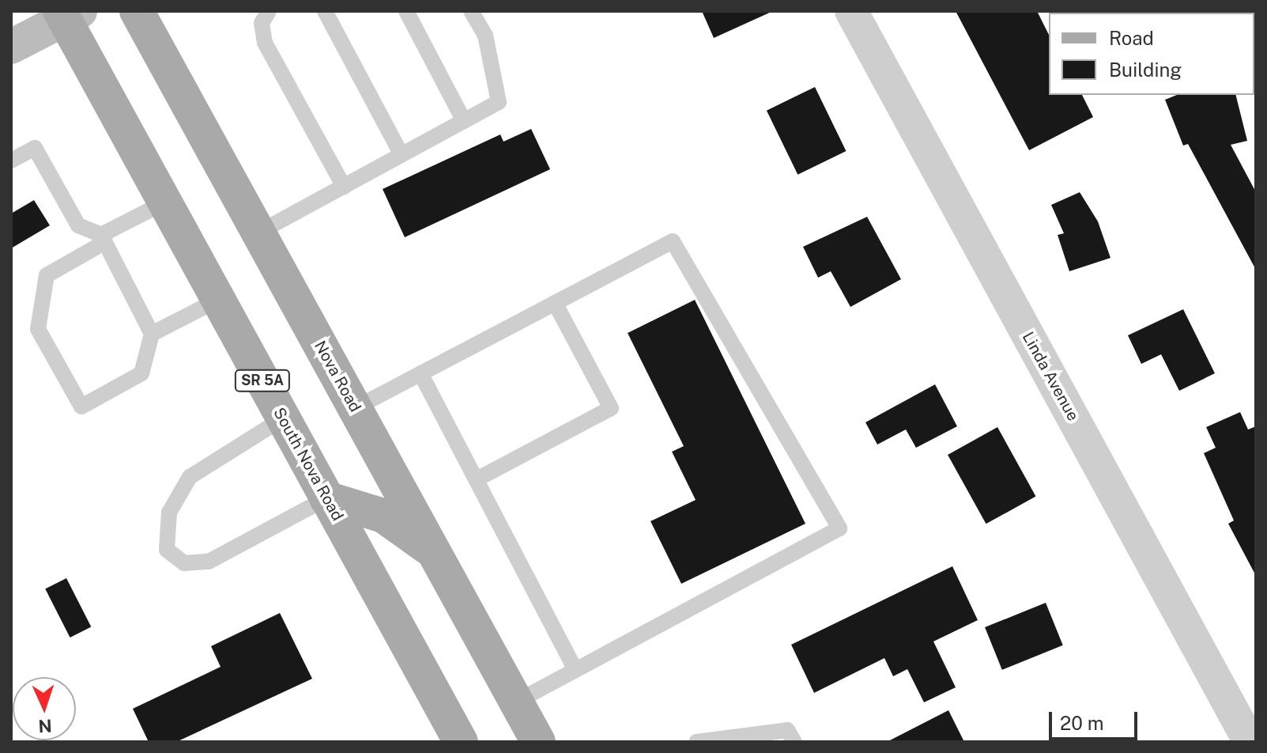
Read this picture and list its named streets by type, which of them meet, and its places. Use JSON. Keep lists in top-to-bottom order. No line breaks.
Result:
{"streets":{"main road":["Nova Road","SR 5A","South Nova Road"],"street":["Linda Avenue"]},"legend":["Road","Building"],"scale_bar":"20 m","north":"bottom"}
